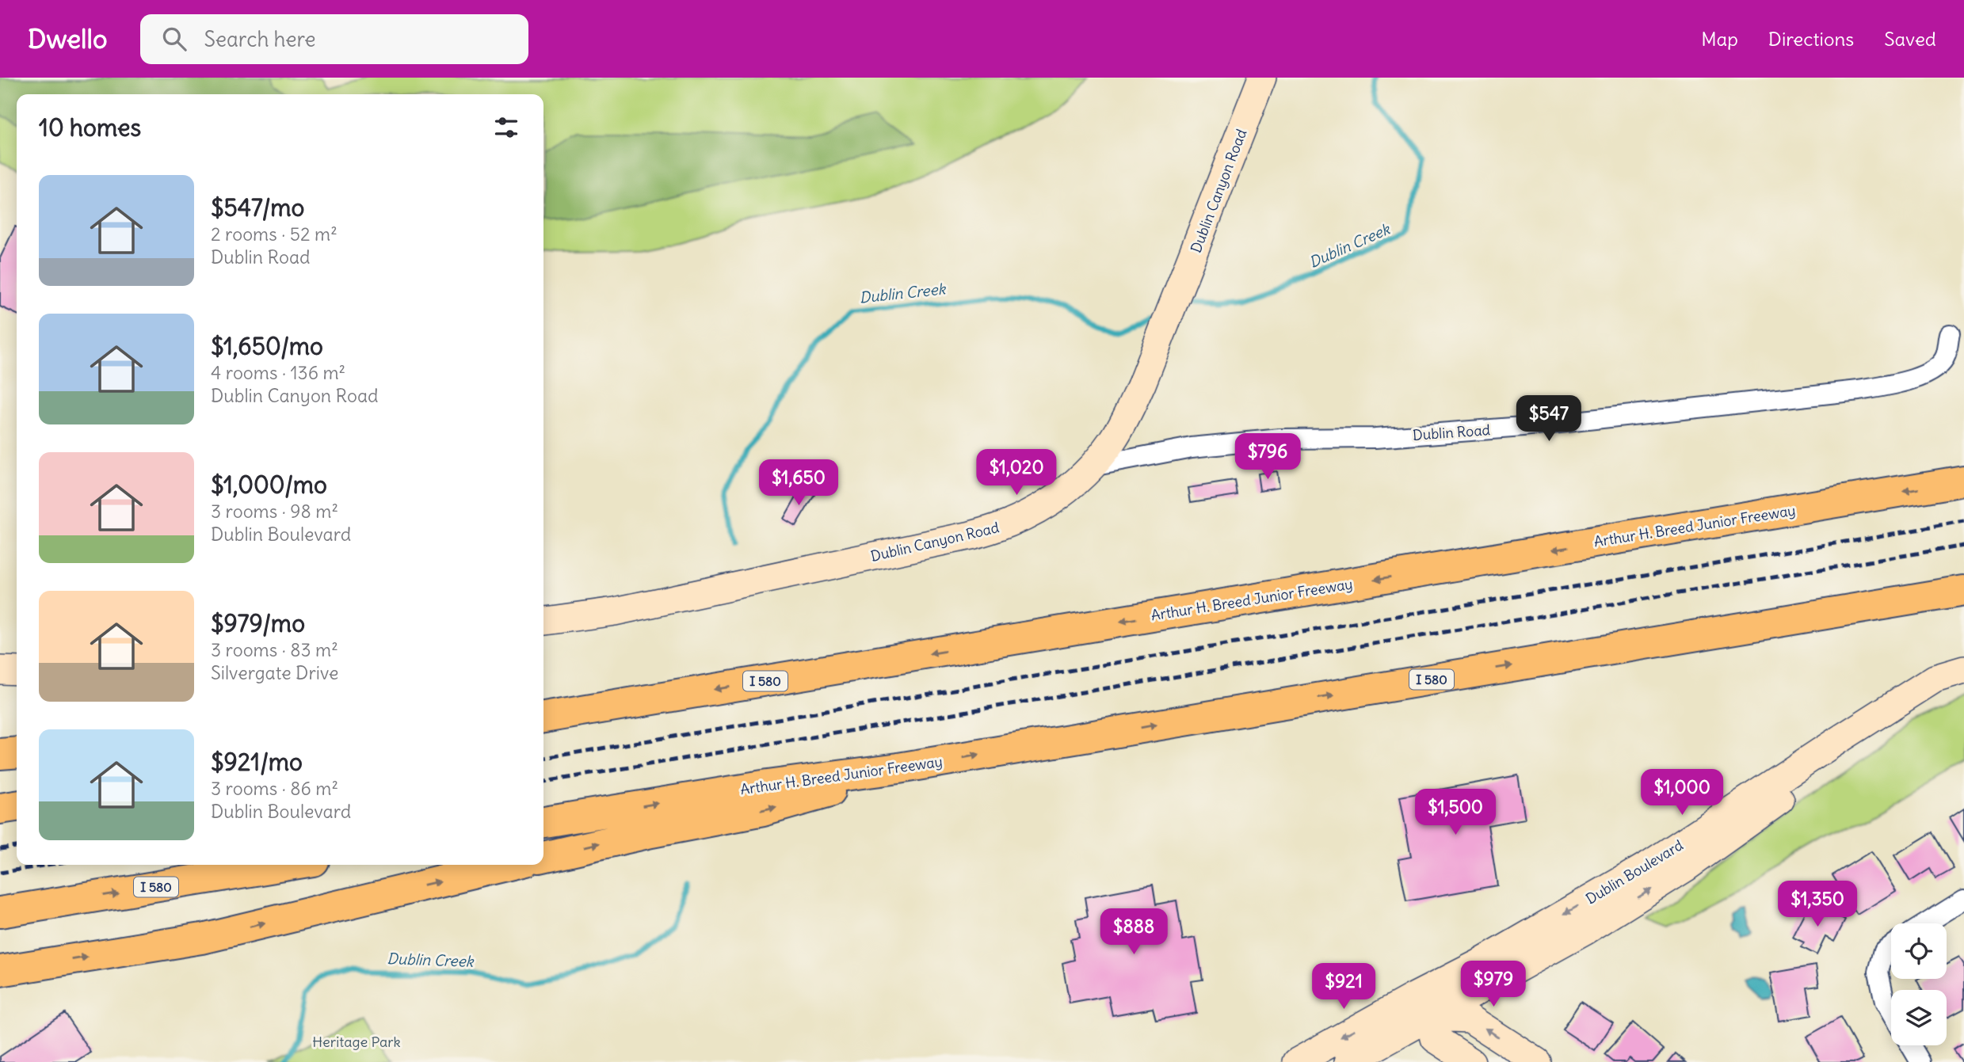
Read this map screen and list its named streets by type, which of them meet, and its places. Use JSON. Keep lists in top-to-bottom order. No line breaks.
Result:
{"streets":{"highway":["Arthur H. Breed Junior Freeway","I 580"],"street":["Dublin Canyon Road","Dublin Road","Dublin Boulevard"]},"crossings":[["Dublin Canyon Road","Dublin Road"]],"water":["Dublin Creek"],"parks":["Heritage Park"],"page":{"header":"Dwello","search":"Search here","nav":["Map","Directions","Saved"],"heading":"10 homes","list":[{"name":"$547/mo","note":"2 rooms · 52 m² · Dublin Road"},{"name":"$1,650/mo","note":"4 rooms · 136 m² · Dublin Canyon Road"},{"name":"$1,000/mo","note":"3 rooms · 98 m² · Dublin Boulevard"},{"name":"$979/mo","note":"3 rooms · 83 m² · Silvergate Drive"},{"name":"$921/mo","note":"3 rooms · 86 m² · Dublin Boulevard"}],"price":["$547","$796","$1,020","$1,650","$1,000","$1,500","$1,350","$888","$979","$921"]}}
